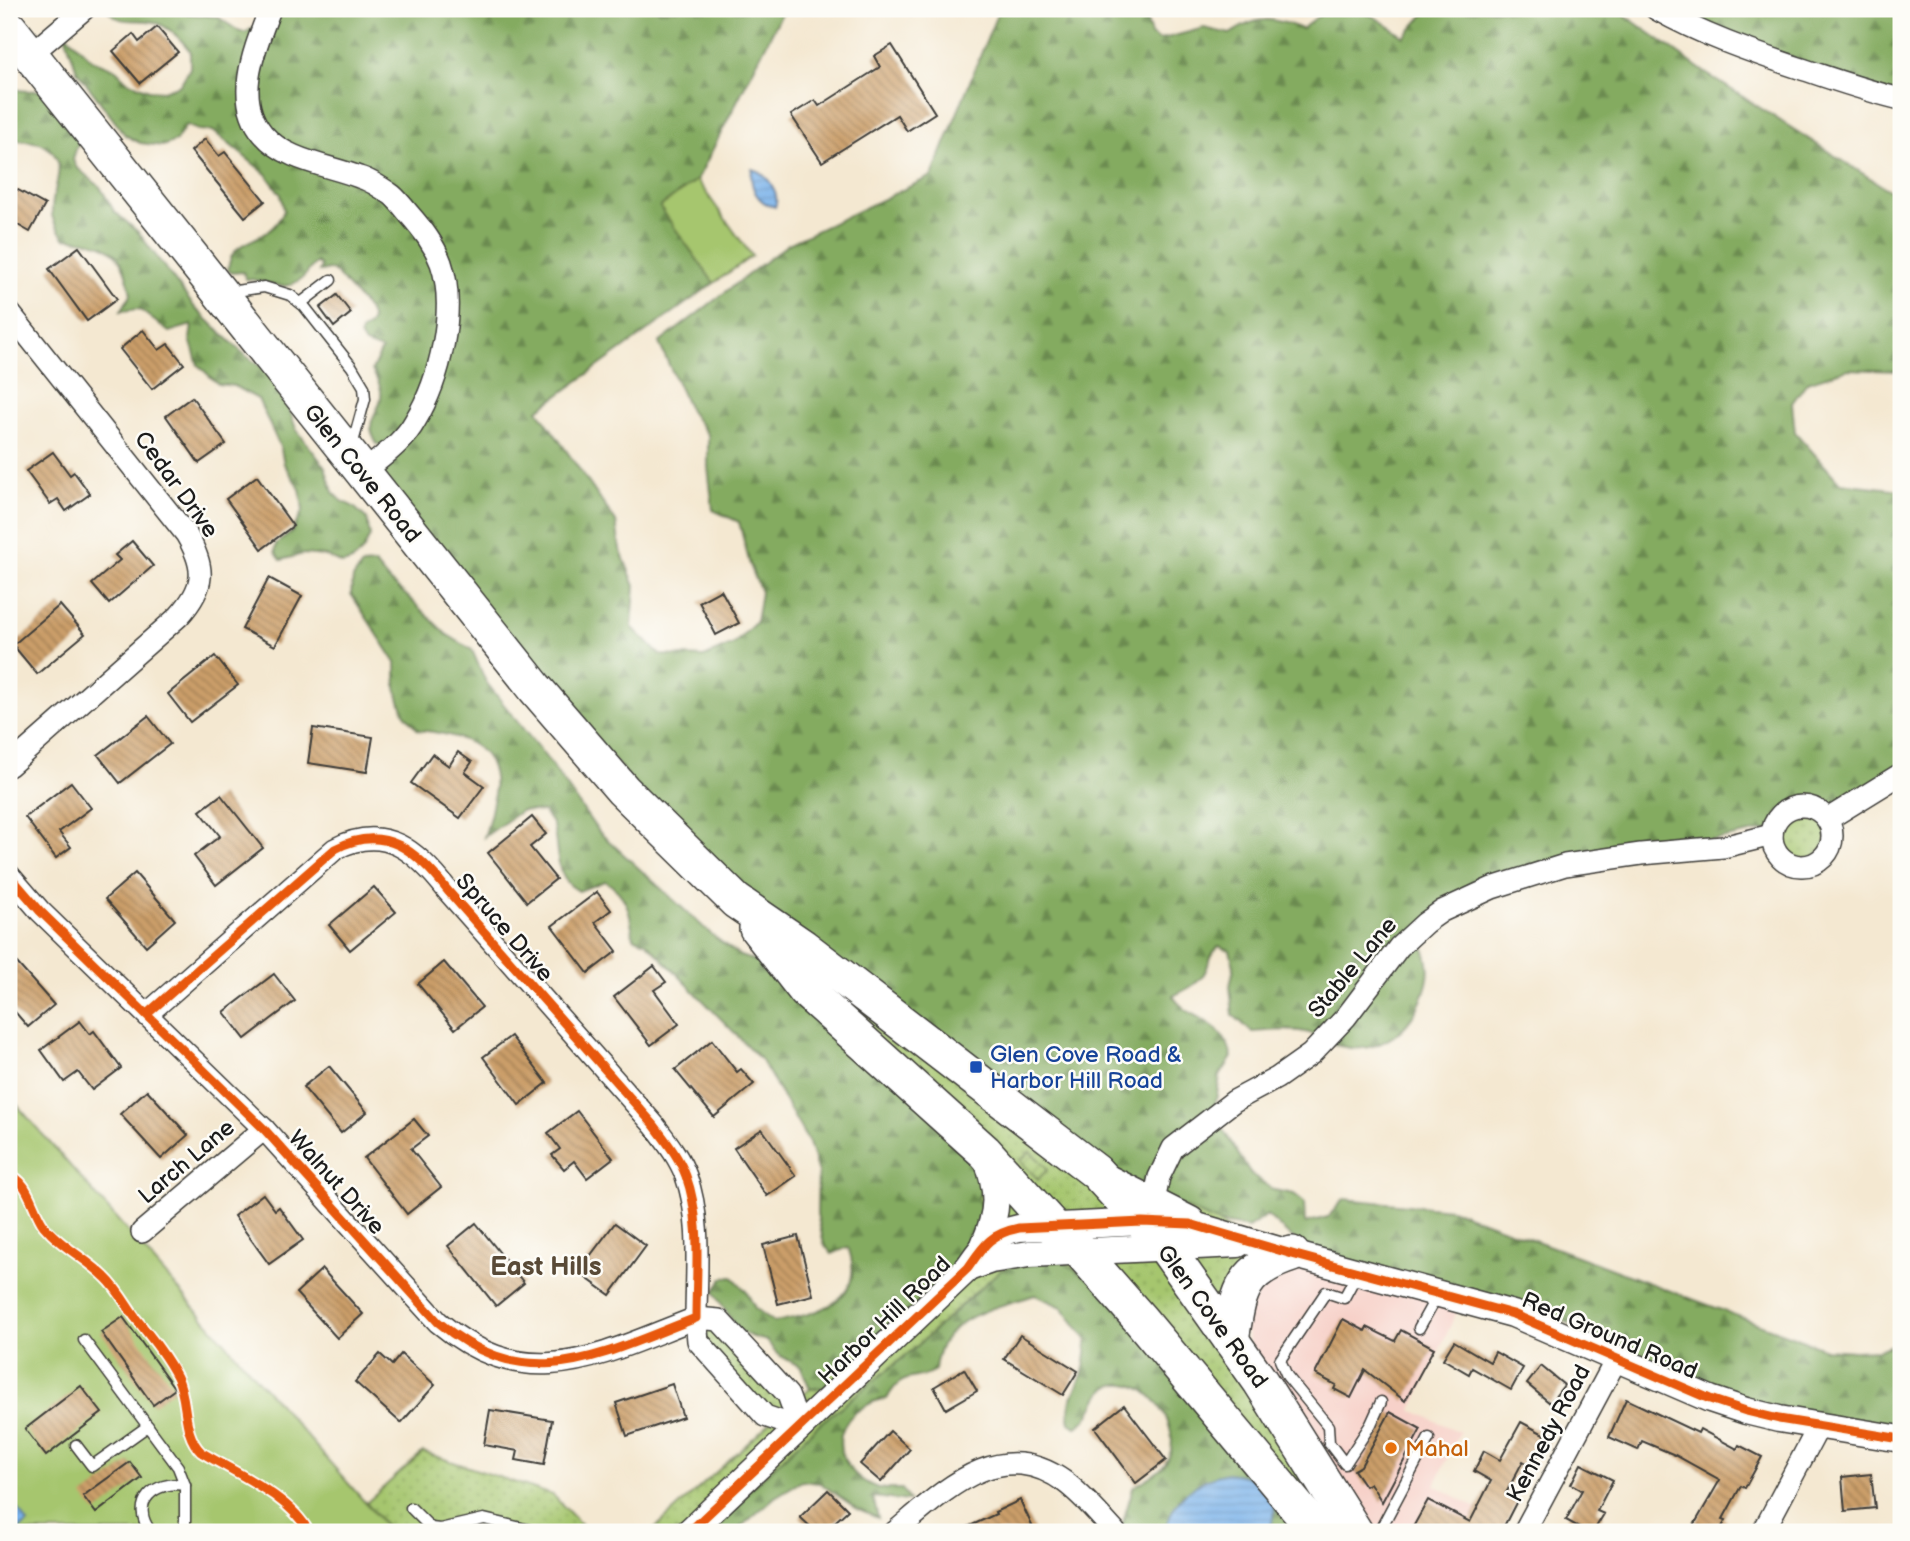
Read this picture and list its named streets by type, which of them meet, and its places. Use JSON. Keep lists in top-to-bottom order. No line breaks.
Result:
{"streets":{"main road":["Glen Cove Road"],"street":["Cedar Drive","Spruce Drive","Stable Lane","Larch Lane","Walnut Drive","Harbor Hill Road","Red Ground Road","Kennedy Road"]},"crossings":[["Glen Cove Road","Stable Lane"],["Glen Cove Road","Harbor Hill Road"],["Glen Cove Road","Red Ground Road"],["Spruce Drive","Walnut Drive"],["Spruce Drive","Harbor Hill Road"],["Stable Lane","Red Ground Road"],["Larch Lane","Walnut Drive"],["Harbor Hill Road","Red Ground Road"],["Red Ground Road","Kennedy Road"]],"districts":["East Hills"],"places":{"transit":["Glen Cove Road & Harbor Hill Road"],"other":["Mahal"]}}
